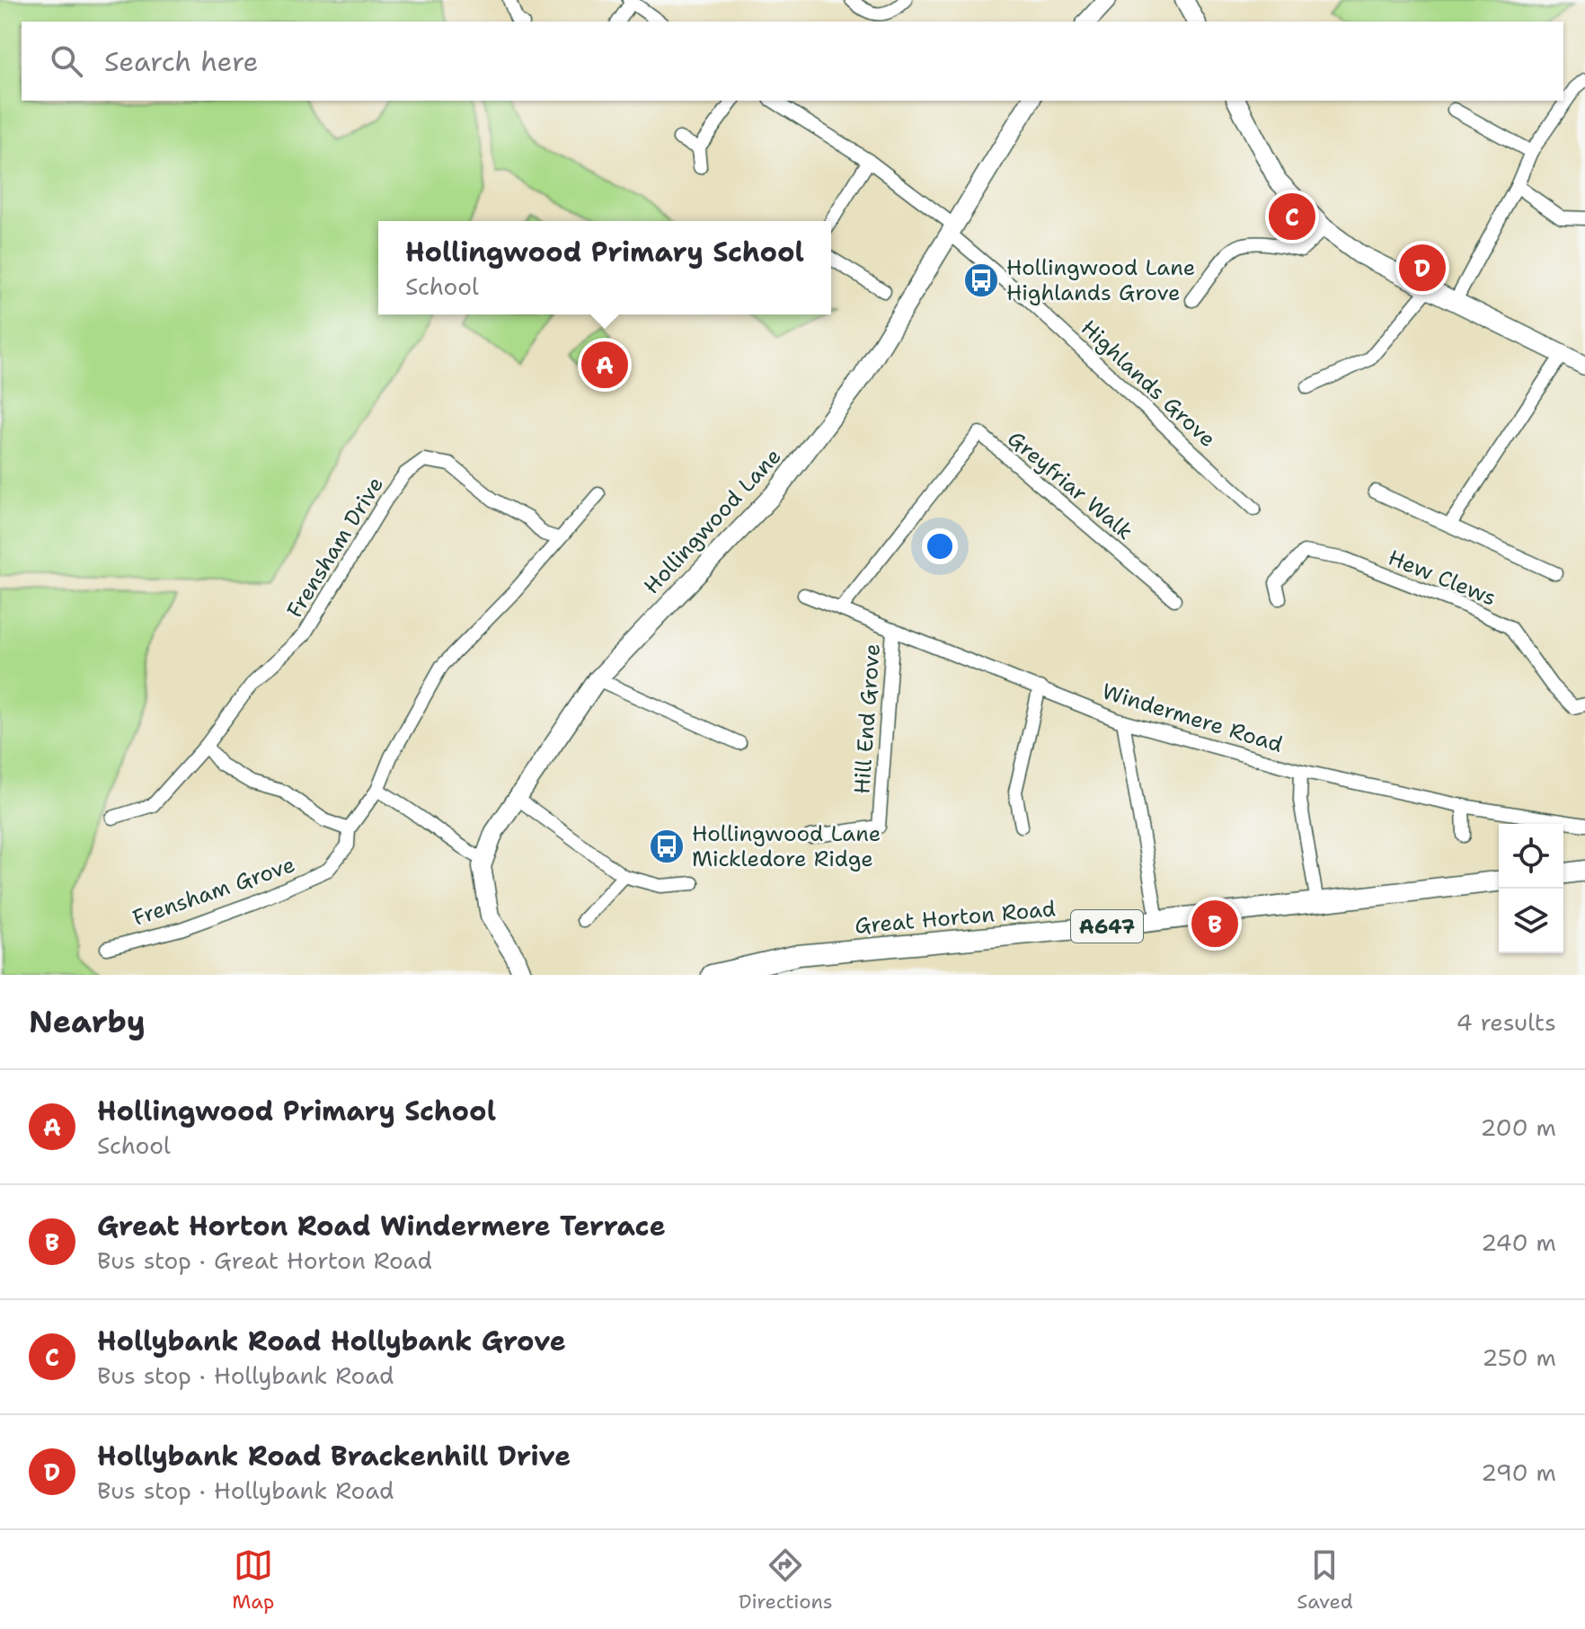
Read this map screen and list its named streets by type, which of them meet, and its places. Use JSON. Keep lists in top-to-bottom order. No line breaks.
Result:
{"streets":{"main road":["Great Horton Road","A647"],"street":["Highlands Grove","Greyfriar Walk","Hollingwood Lane","Frensham Drive","Hew Clews","Windermere Road","Hill End Grove","Frensham Grove"]},"crossings":[["Highlands Grove","Hollingwood Lane"],["Greyfriar Walk","Windermere Road"],["Windermere Road","Hill End Grove"]],"places":{"bus stop":["Hollingwood Lane Highlands Grove","Hollingwood Lane Mickledore Ridge"]},"page":{"search":"Search here","pins":["C","D","A","B"],"popup":["Hollingwood Primary School","School"],"heading":["Nearby","4 results"],"list":[{"mark":"A","name":"Hollingwood Primary School","note":"School","value":"200 m"},{"mark":"B","name":"Great Horton Road Windermere Terrace","note":"Bus stop · Great Horton Road","value":"240 m"},{"mark":"C","name":"Hollybank Road Hollybank Grove","note":"Bus stop · Hollybank Road","value":"250 m"},{"mark":"D","name":"Hollybank Road Brackenhill Drive","note":"Bus stop · Hollybank Road","value":"290 m"}],"nav":["Map","Directions","Saved"]}}
